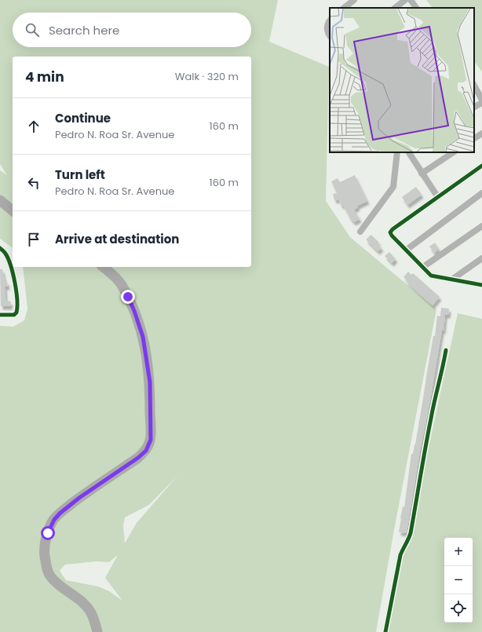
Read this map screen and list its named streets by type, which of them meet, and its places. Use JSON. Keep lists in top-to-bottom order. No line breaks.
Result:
{"page":{"search":"Search here","heading":["4 min","Walk · 320 m"],"list":[["Continue","Pedro N. Roa Sr. Avenue","160 m"],["Turn left","Pedro N. Roa Sr. Avenue","160 m"],"Arrive at destination"],"map_buttons":["+","−"]}}
